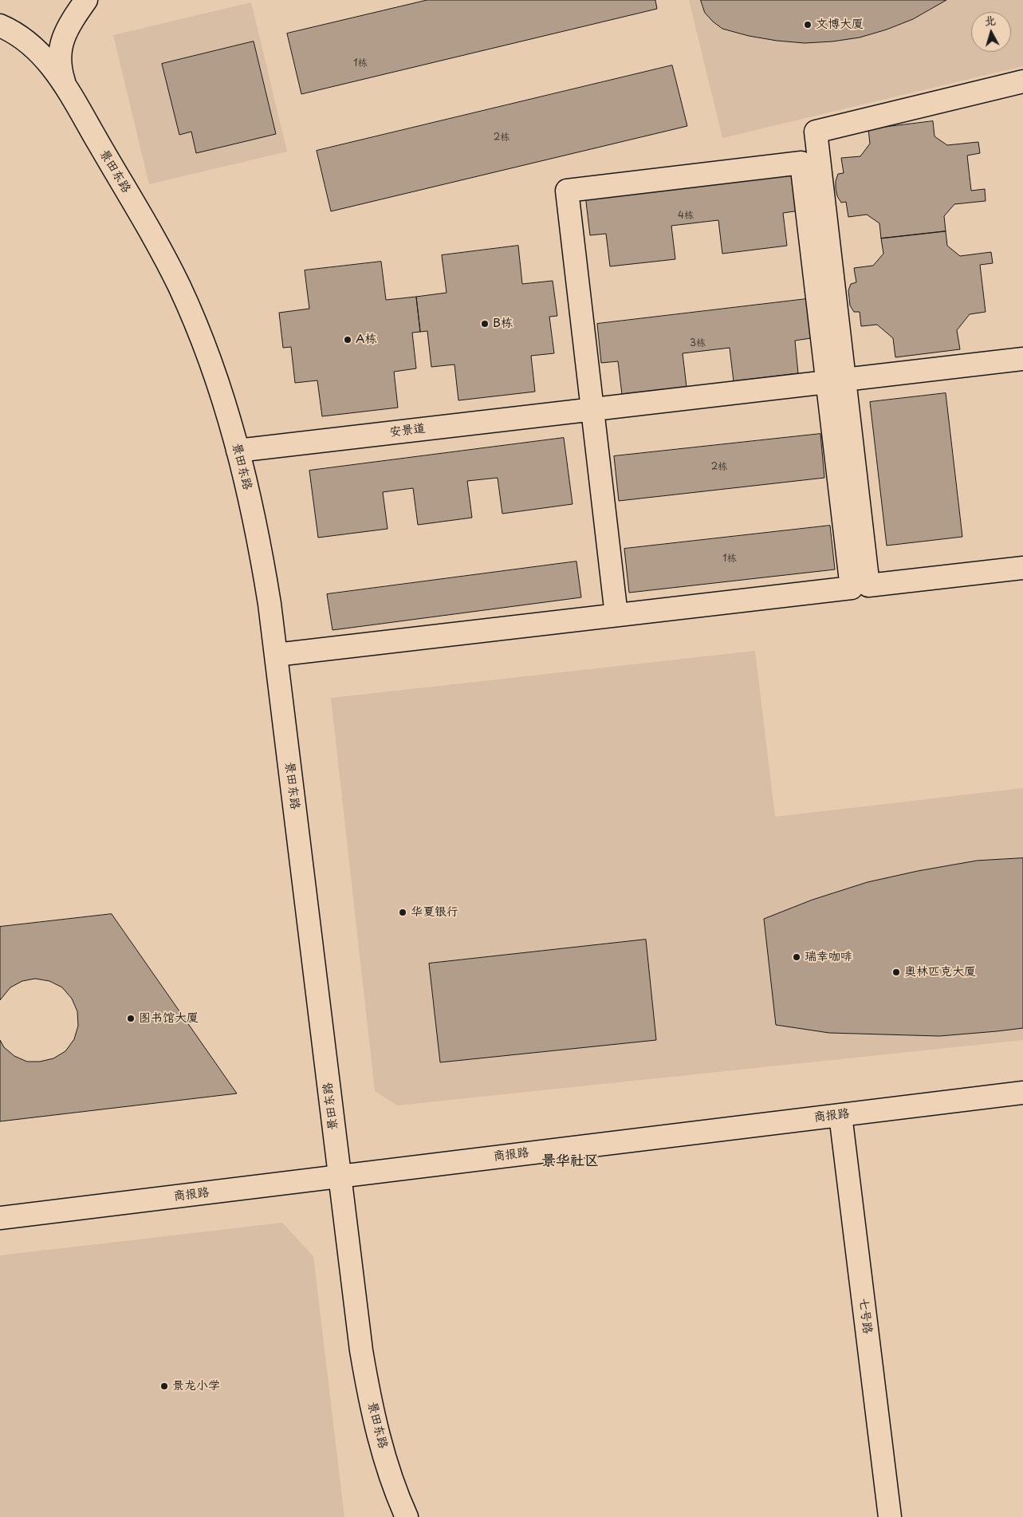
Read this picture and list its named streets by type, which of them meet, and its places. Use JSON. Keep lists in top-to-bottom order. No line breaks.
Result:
{"streets":{"street":["景田东路","安景道","商报路","七号路"]},"crossings":[["景田东路","安景道"],["景田东路","商报路"],["商报路","七号路"]],"districts":["景华社区"],"places":["文博大厦","B栋","A栋","华夏银行","瑞幸咖啡","奥林匹克大厦","图书馆大厦","景龙小学"],"house_numbers":["1栋","2栋","4栋","3栋","2栋","1栋"],"north":"top"}
